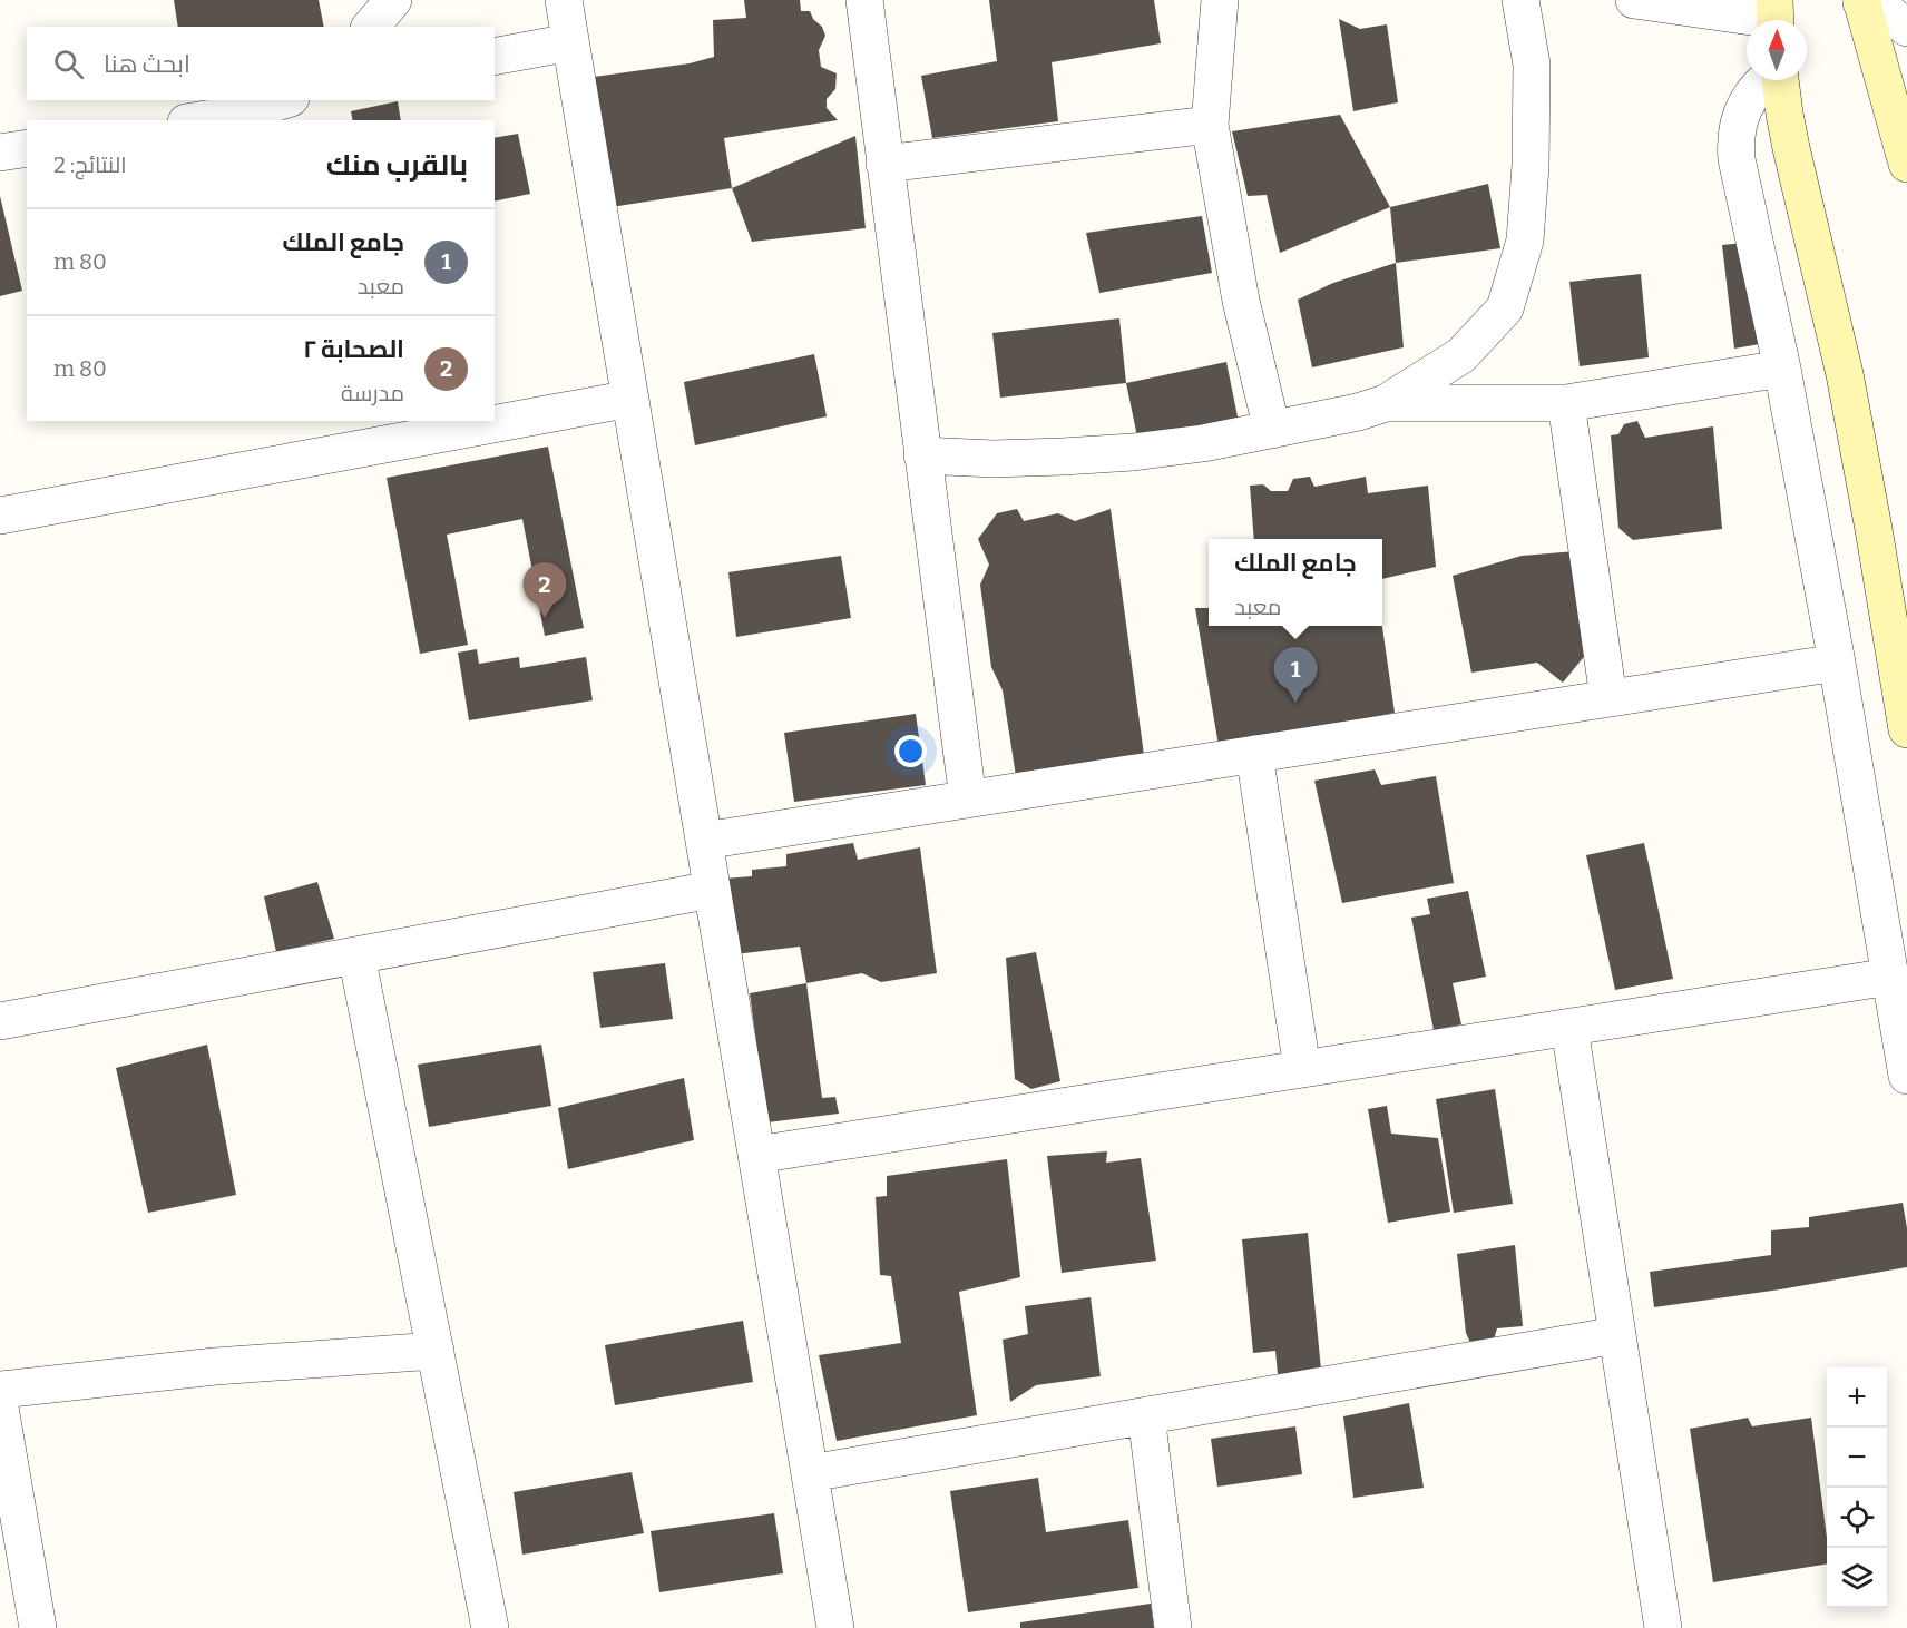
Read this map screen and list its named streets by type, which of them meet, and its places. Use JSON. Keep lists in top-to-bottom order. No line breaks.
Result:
{"north":"top","page":{"search":"ابحث هنا","heading":["بالقرب منك","النتائج: 2"],"list":[{"mark":"1","name":"جامع الملك","note":"معبد","value":"80 m"},{"mark":"2","name":"الصحابة ٢","note":"مدرسة","value":"80 m"}],"popup":["جامع الملك","معبد"],"pins":["2","1"],"map_buttons":["+","−"]}}
